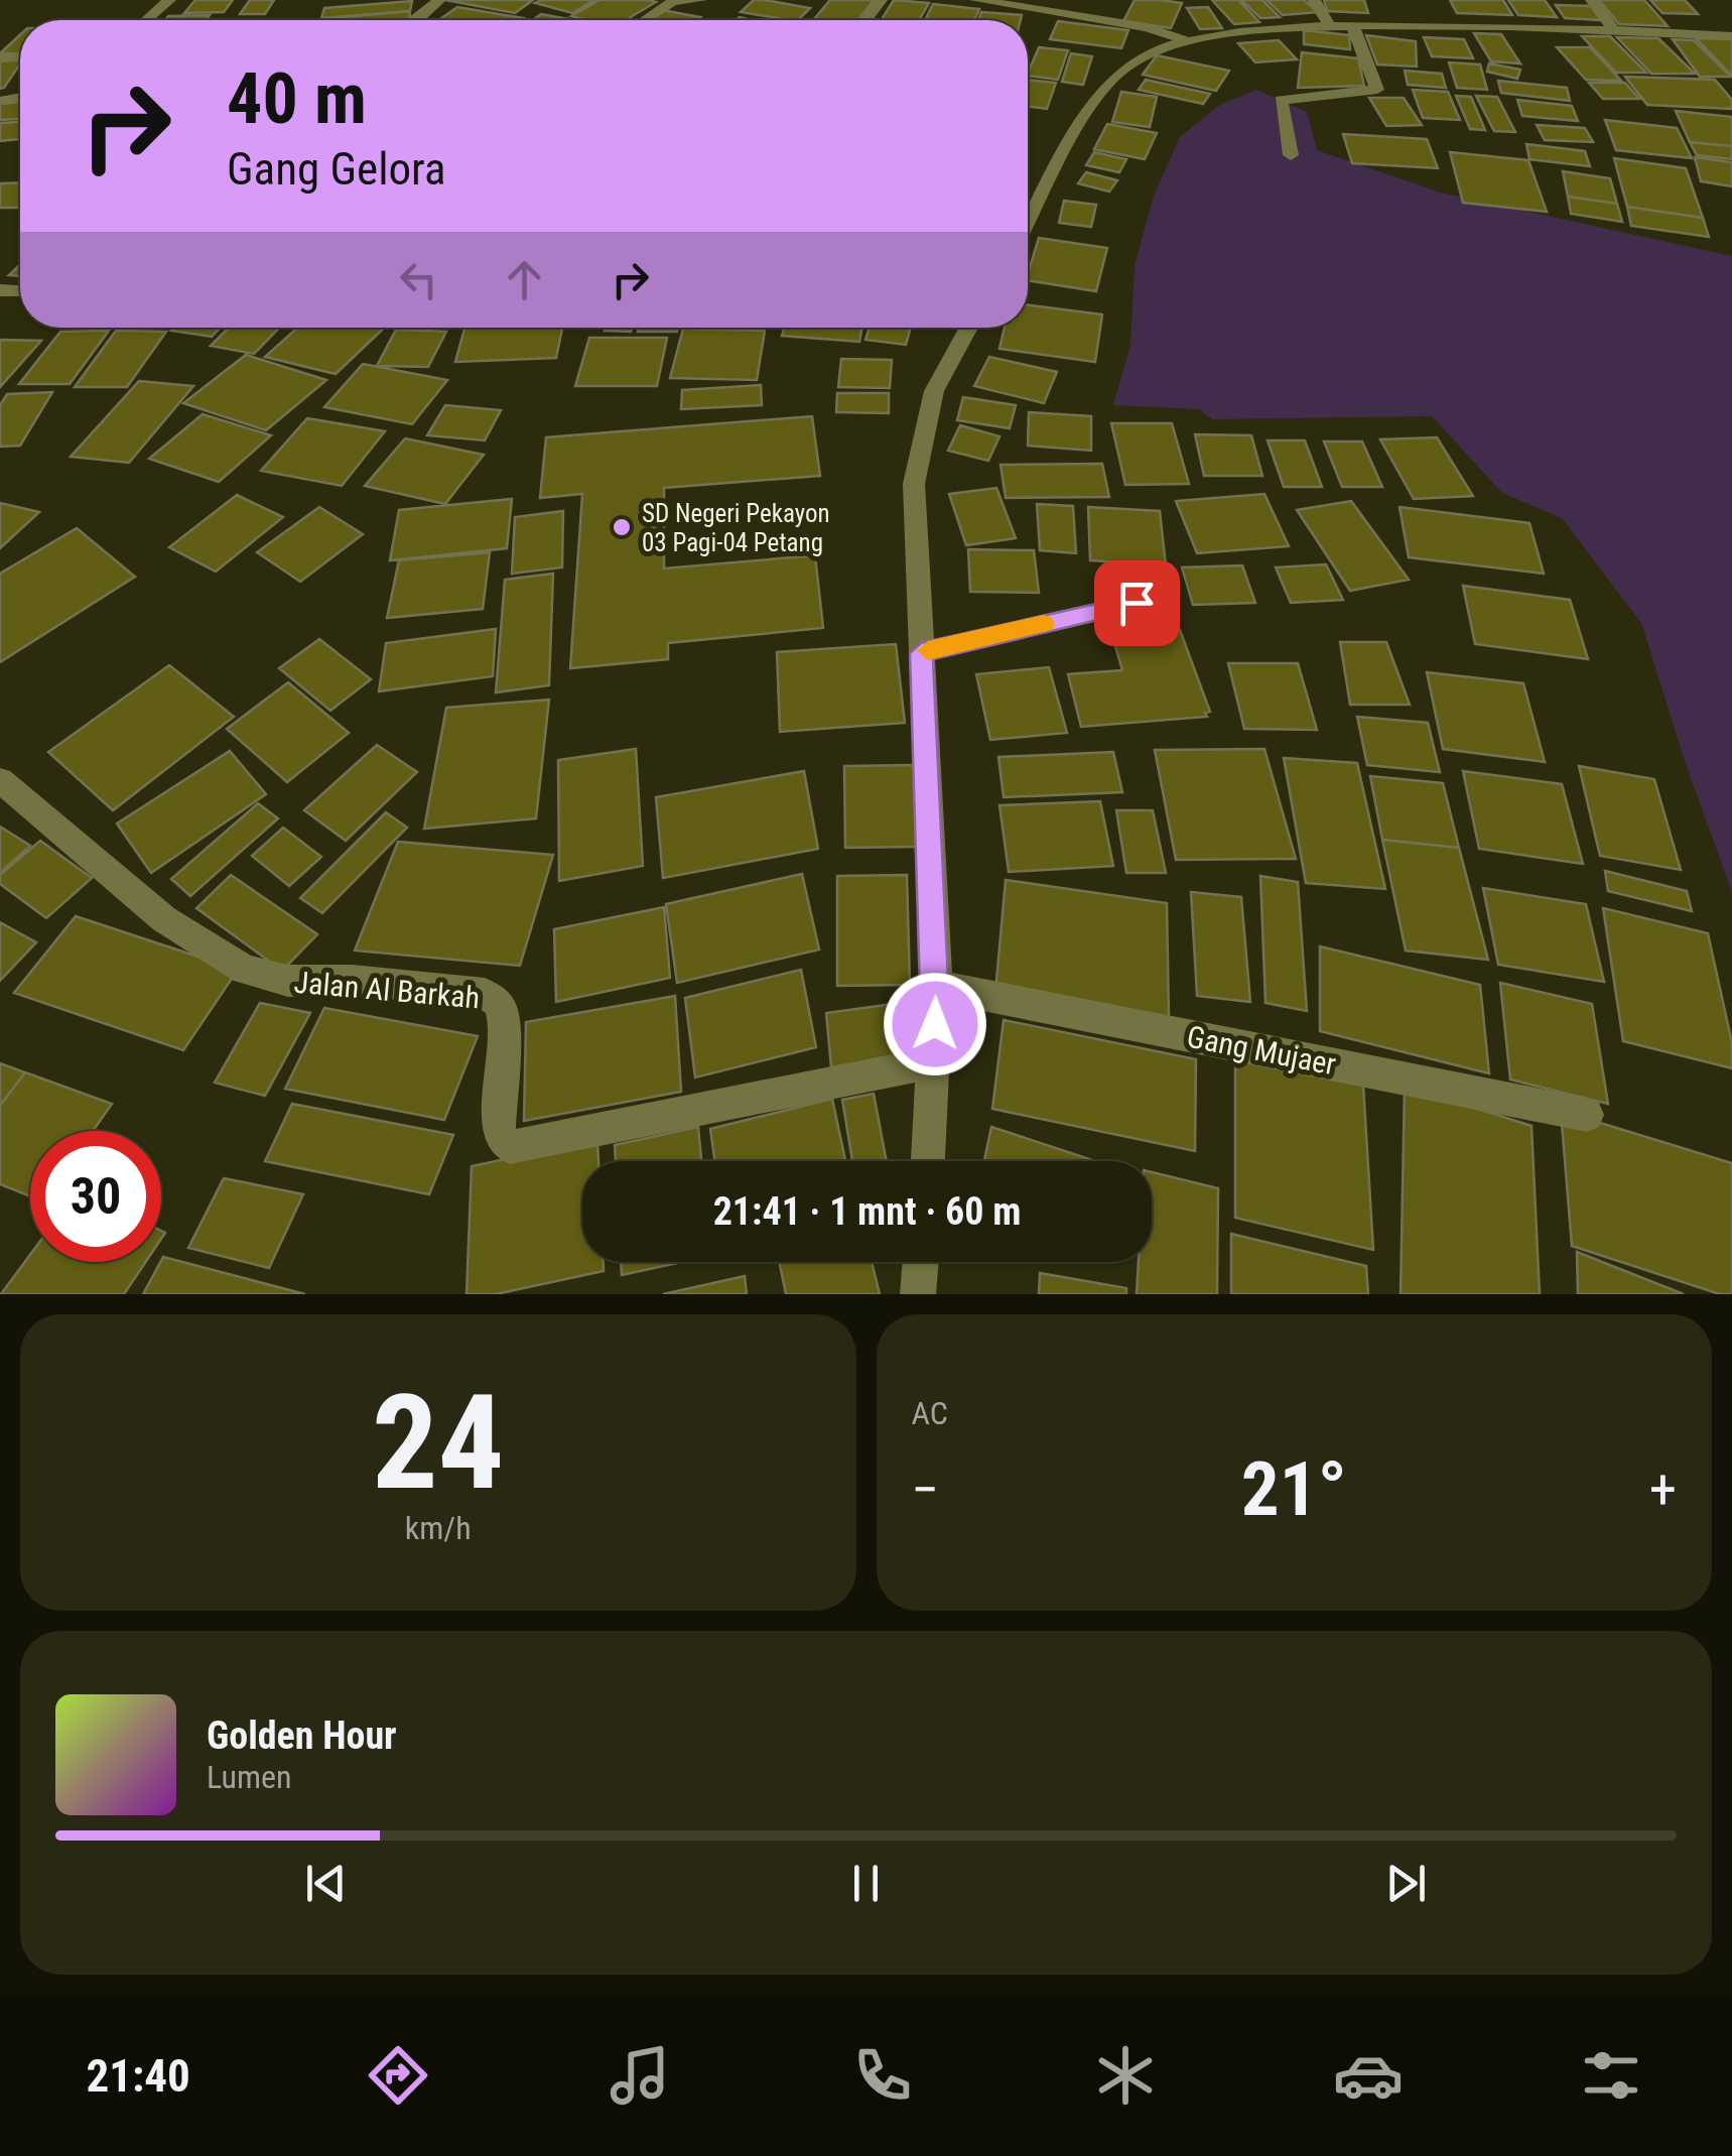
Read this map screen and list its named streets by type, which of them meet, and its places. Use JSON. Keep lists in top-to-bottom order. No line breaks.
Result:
{"streets":{"street":["Jalan Al Barkah","Gang Mujaer"]},"places":["SD Negeri Pekayon 03 Pagi-04 Petang"],"page":{"turn":["40 m","Gang Gelora"],"limit":"30","trip":"21:41 · 1 mnt · 60 m","tile":[["24","km/h"],"AC"],"heat":["−","21°","+"],"song":["Golden Hour","Lumen"],"tabs":"21:40"}}
